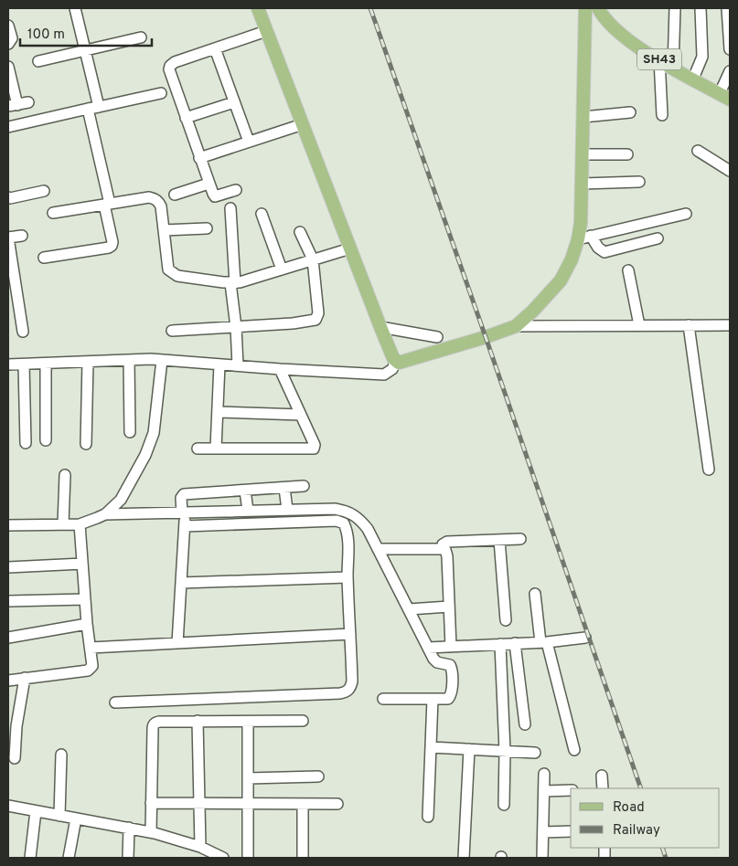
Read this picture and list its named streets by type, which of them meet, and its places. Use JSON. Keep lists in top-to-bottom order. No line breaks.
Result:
{"streets":{"main road":["SH43"]},"legend":["Road","Railway"],"scale_bar":"100 m"}
